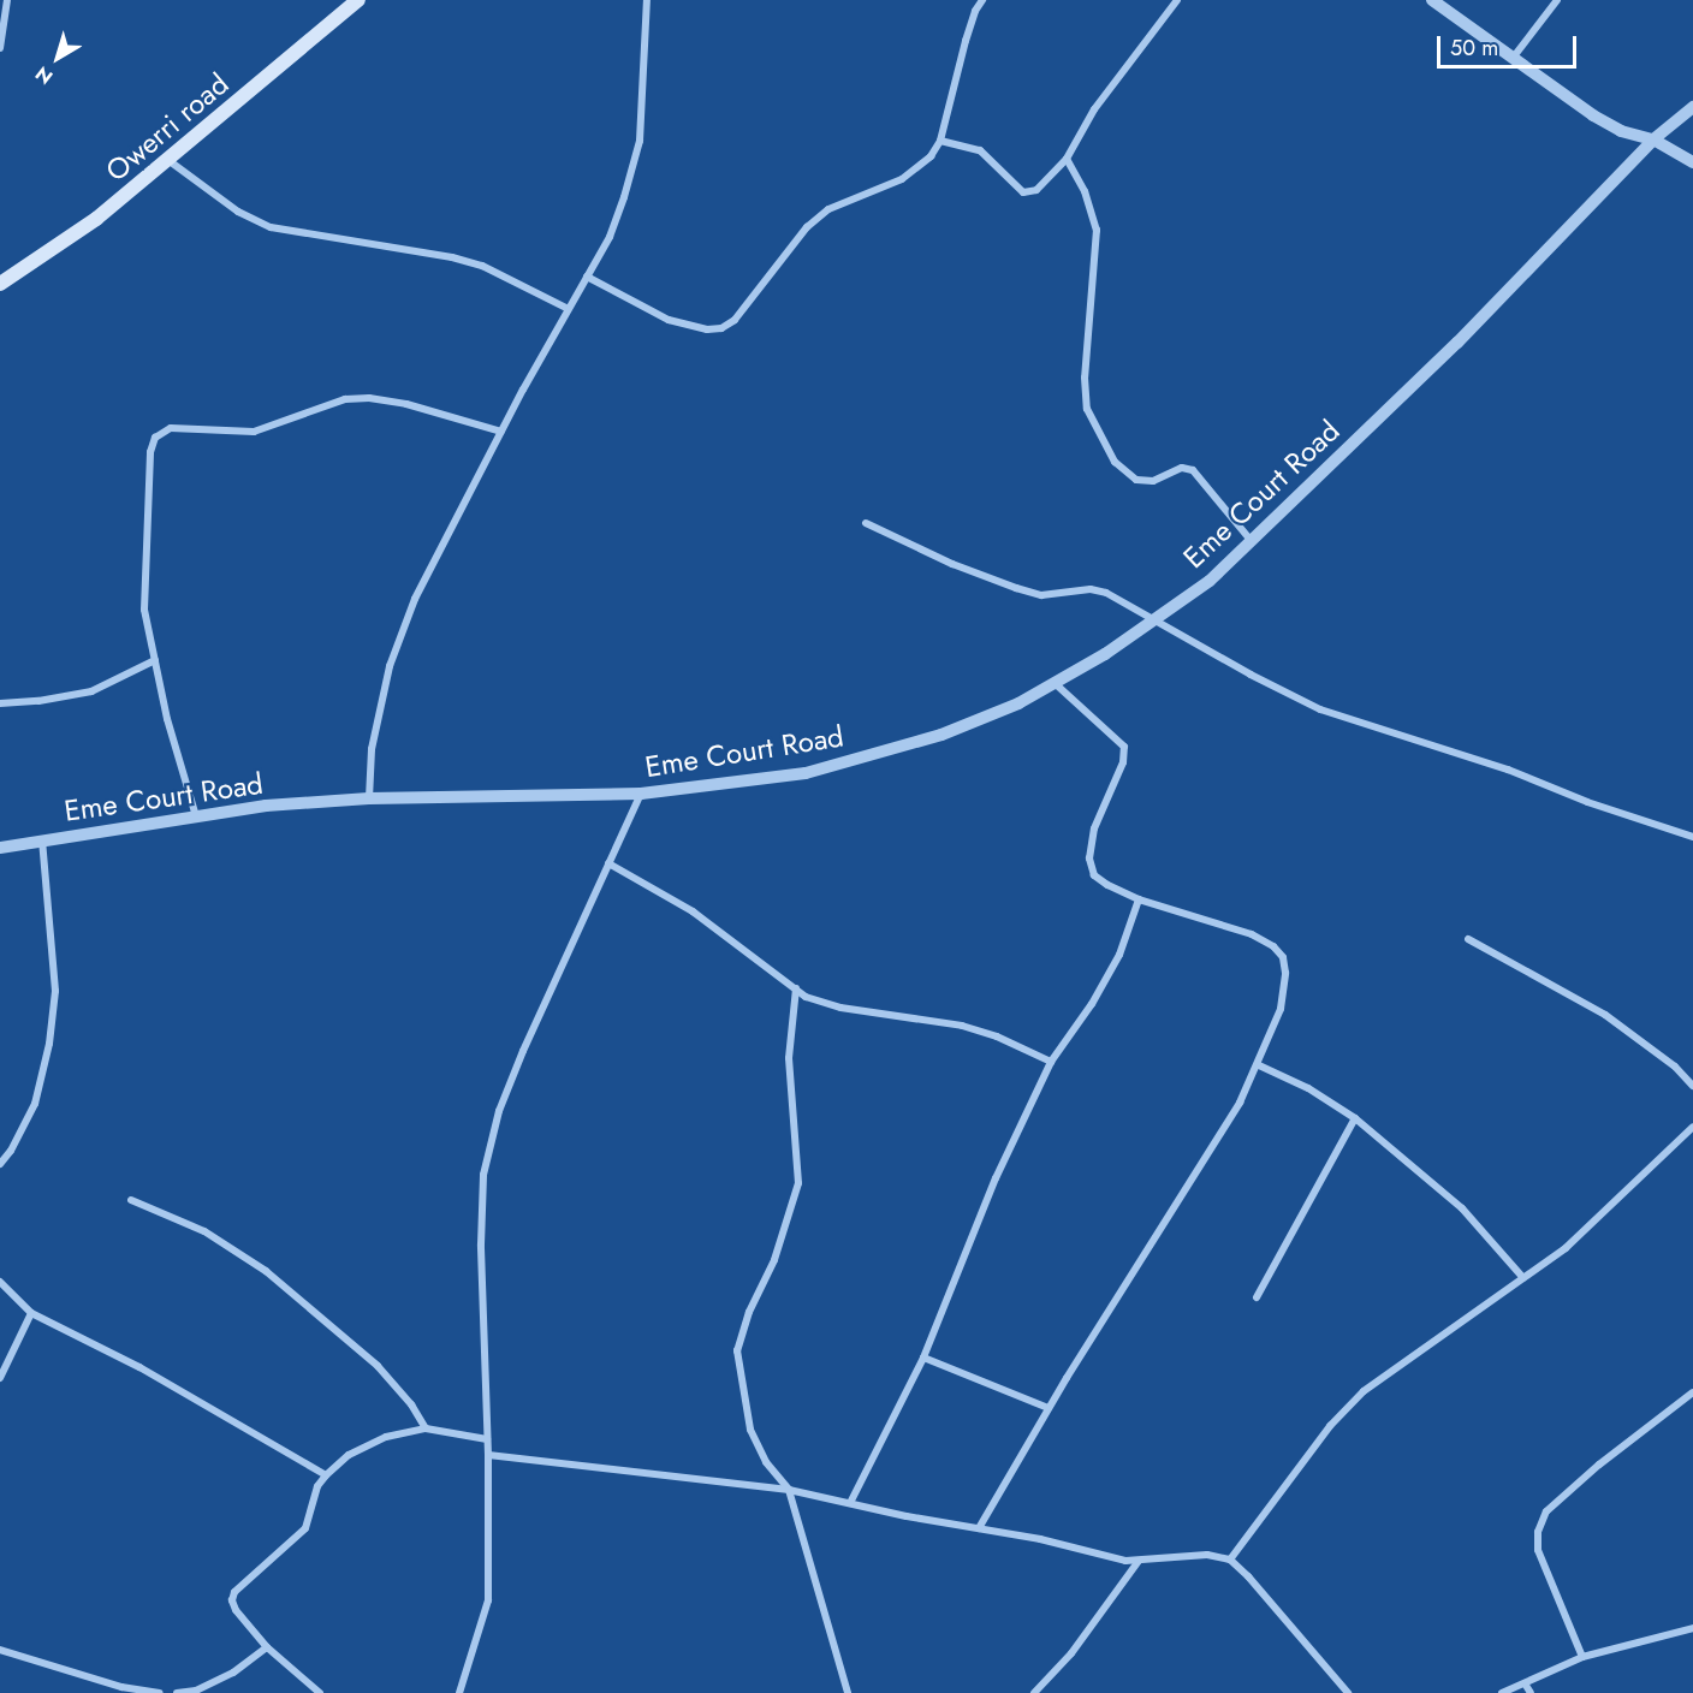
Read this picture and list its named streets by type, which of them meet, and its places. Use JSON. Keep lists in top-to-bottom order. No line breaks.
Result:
{"streets":{"main road":["Owerri road"],"street":["Eme Court Road"]},"scale_bar":"50 m","north":"bottom left"}
